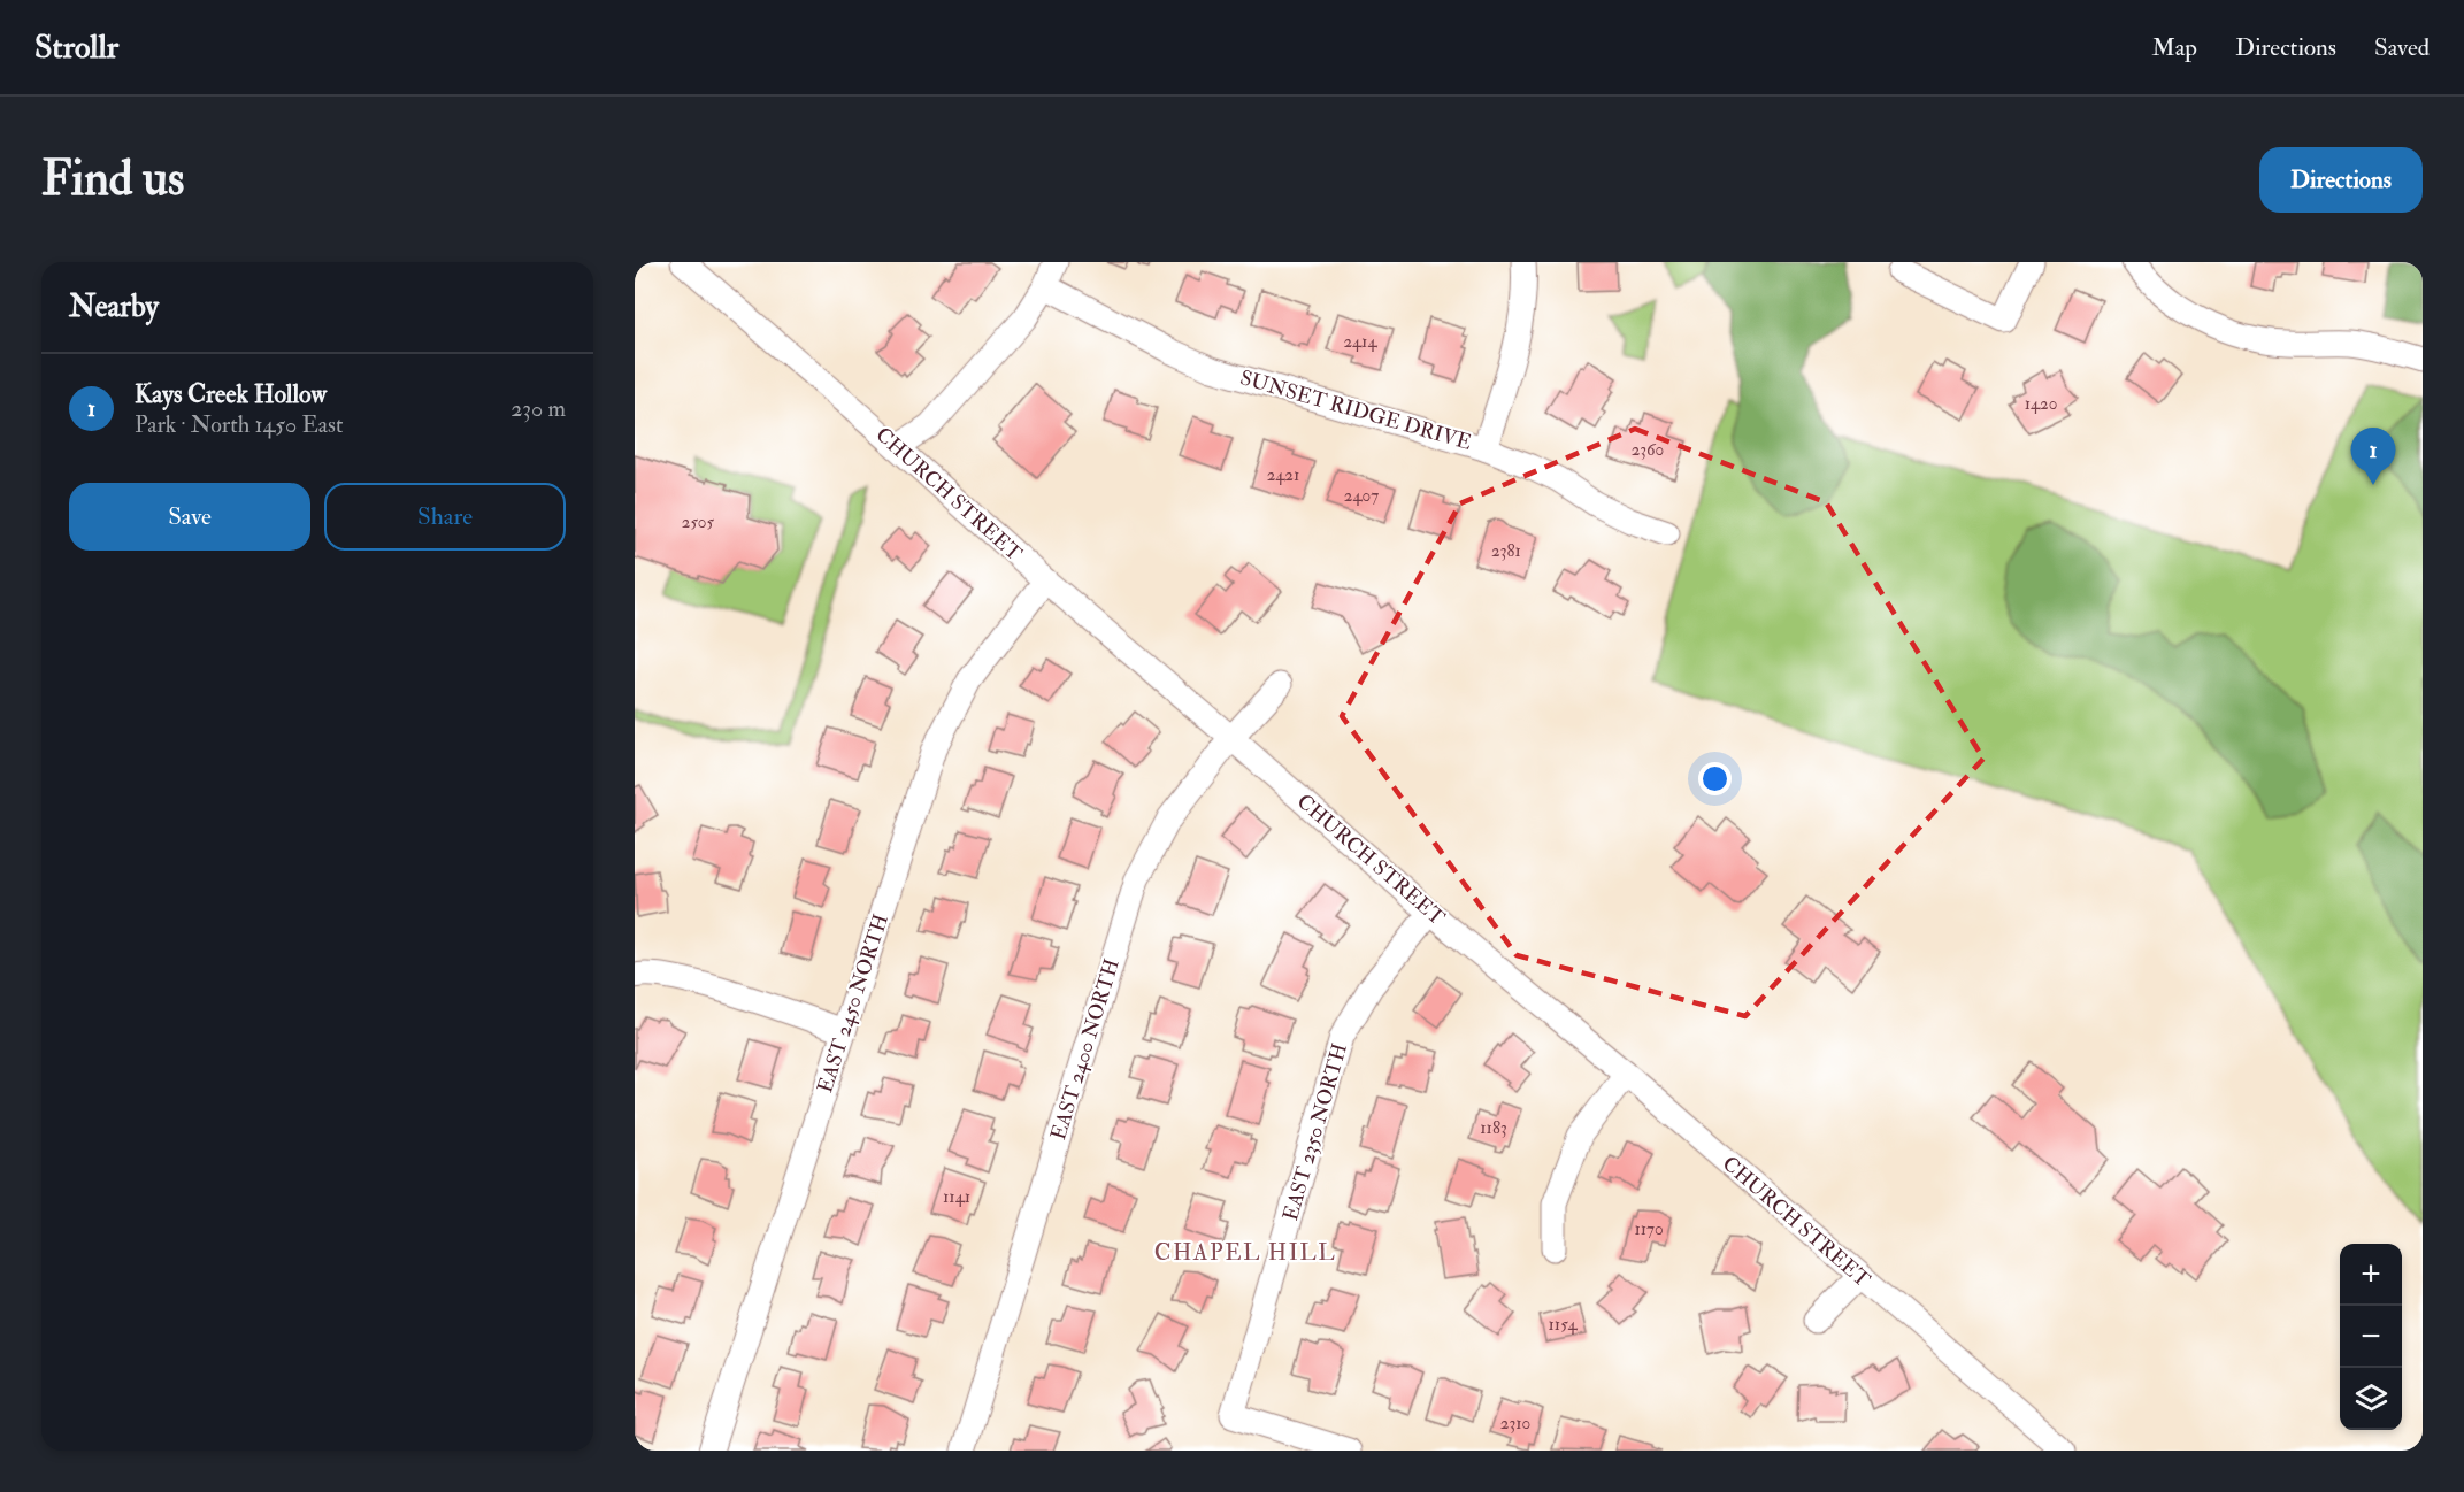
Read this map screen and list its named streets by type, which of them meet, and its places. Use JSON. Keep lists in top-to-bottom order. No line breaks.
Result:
{"streets":{"street":["SUNSET RIDGE DRIVE","CHURCH STREET","EAST 2450 NORTH","EAST 2400 NORTH","EAST 2350 NORTH"]},"crossings":[["CHURCH STREET","EAST 2450 NORTH"],["CHURCH STREET","EAST 2400 NORTH"],["CHURCH STREET","EAST 2350 NORTH"]],"districts":["CHAPEL HILL"],"house_numbers":["2414","1420","2360","2421","2407","2505","2381","1183","1141","1170","1154","2310"],"page":{"header":"Strollr","nav":["Map","Directions","Saved"],"buttons":["Directions",["Save","Share"]],"title":"Find us","heading":"Nearby","list":[{"mark":"1","name":"Kays Creek Hollow","note":"Park · North 1450 East","value":"230 m"}],"pins":"1","map_buttons":["+","−"]}}
